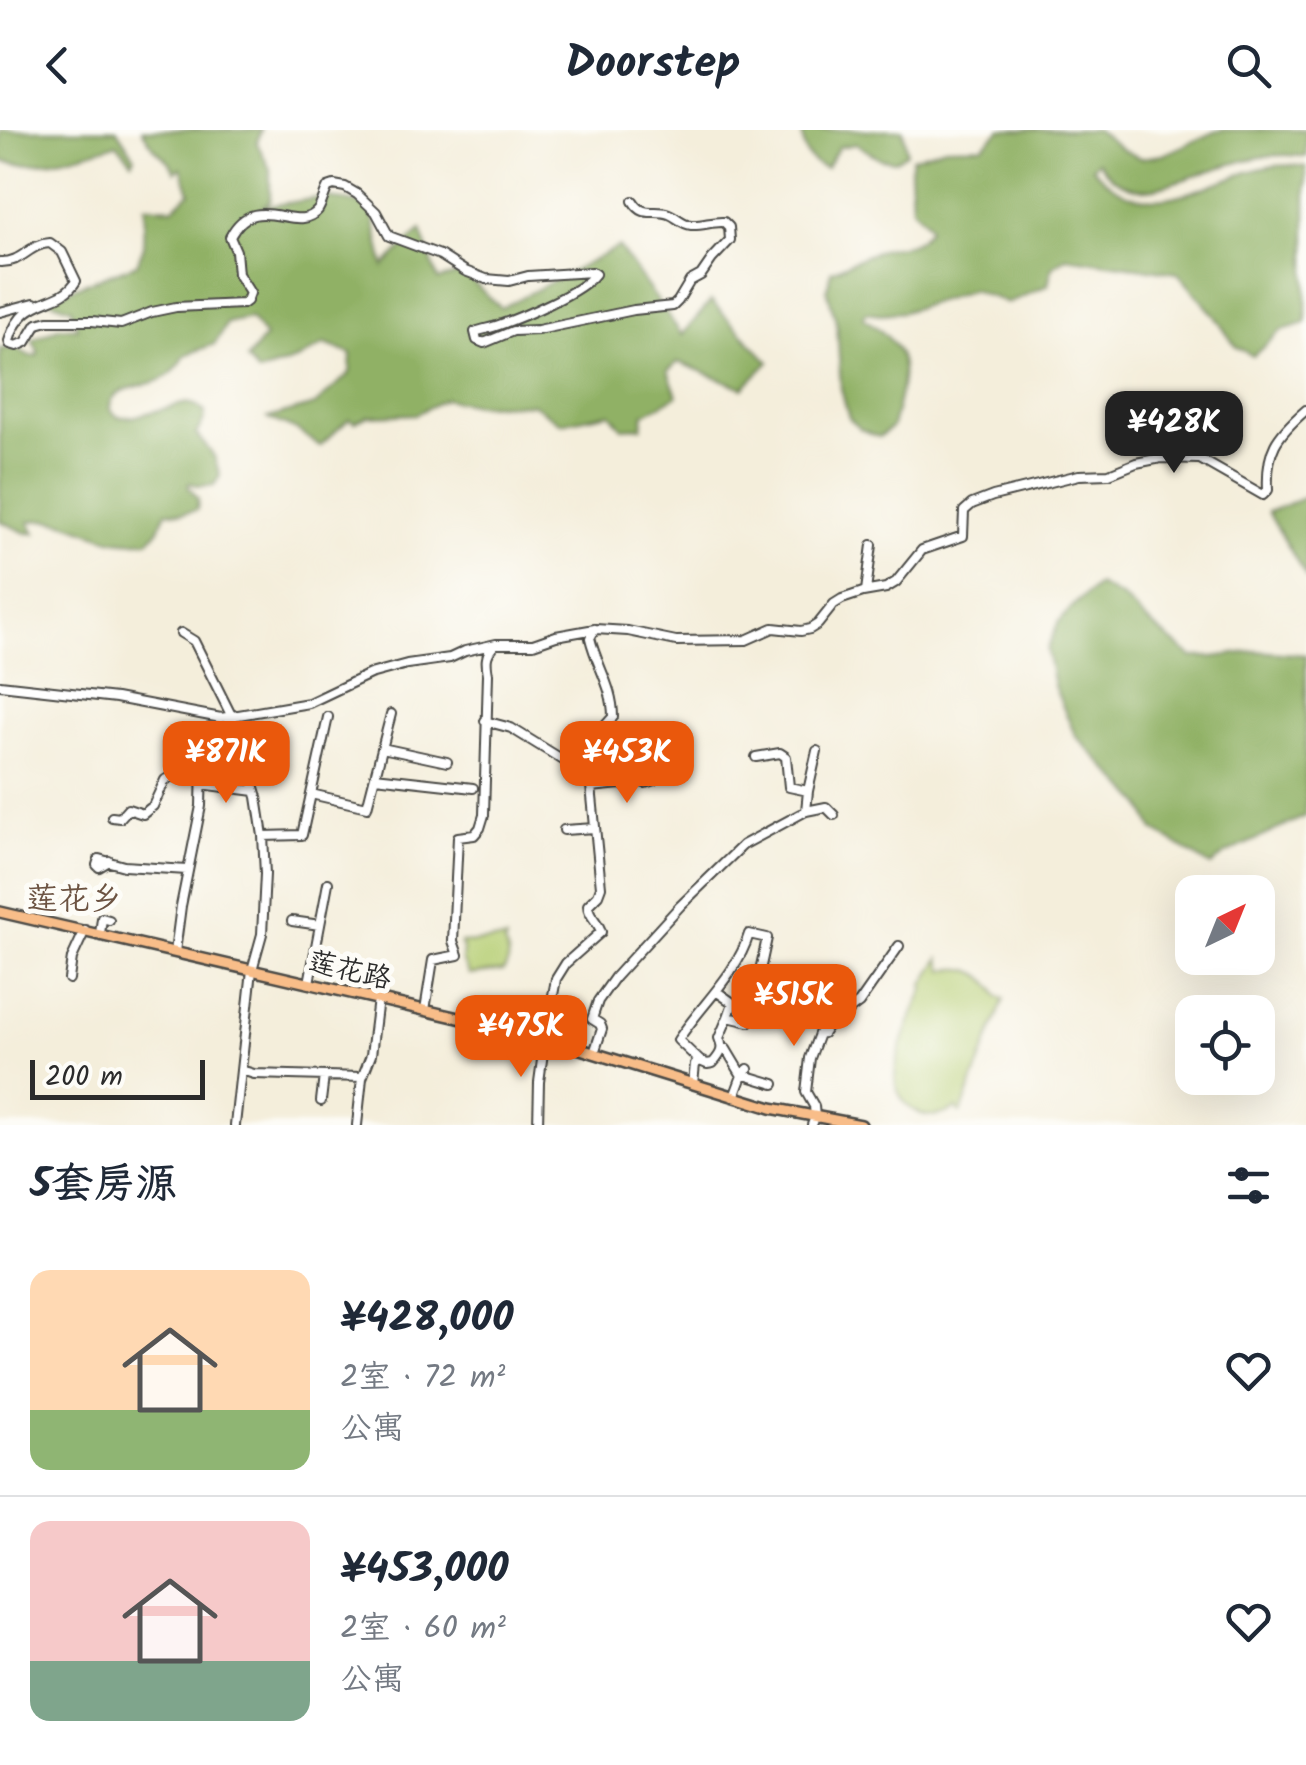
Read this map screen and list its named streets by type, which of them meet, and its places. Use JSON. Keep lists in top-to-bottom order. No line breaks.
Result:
{"streets":{"main road":["莲花路"]},"districts":["莲花乡"],"scale_bar":"200 m","north":"top right","page":{"header":"Doorstep","price":["¥428K","¥871K","¥453K","¥515K","¥475K"],"scale":"200 m","heading":"5套房源","list":[{"name":"¥428,000","note":"2室 · 72 m² · 公寓"},{"name":"¥453,000","note":"2室 · 60 m² · 公寓"}]}}
